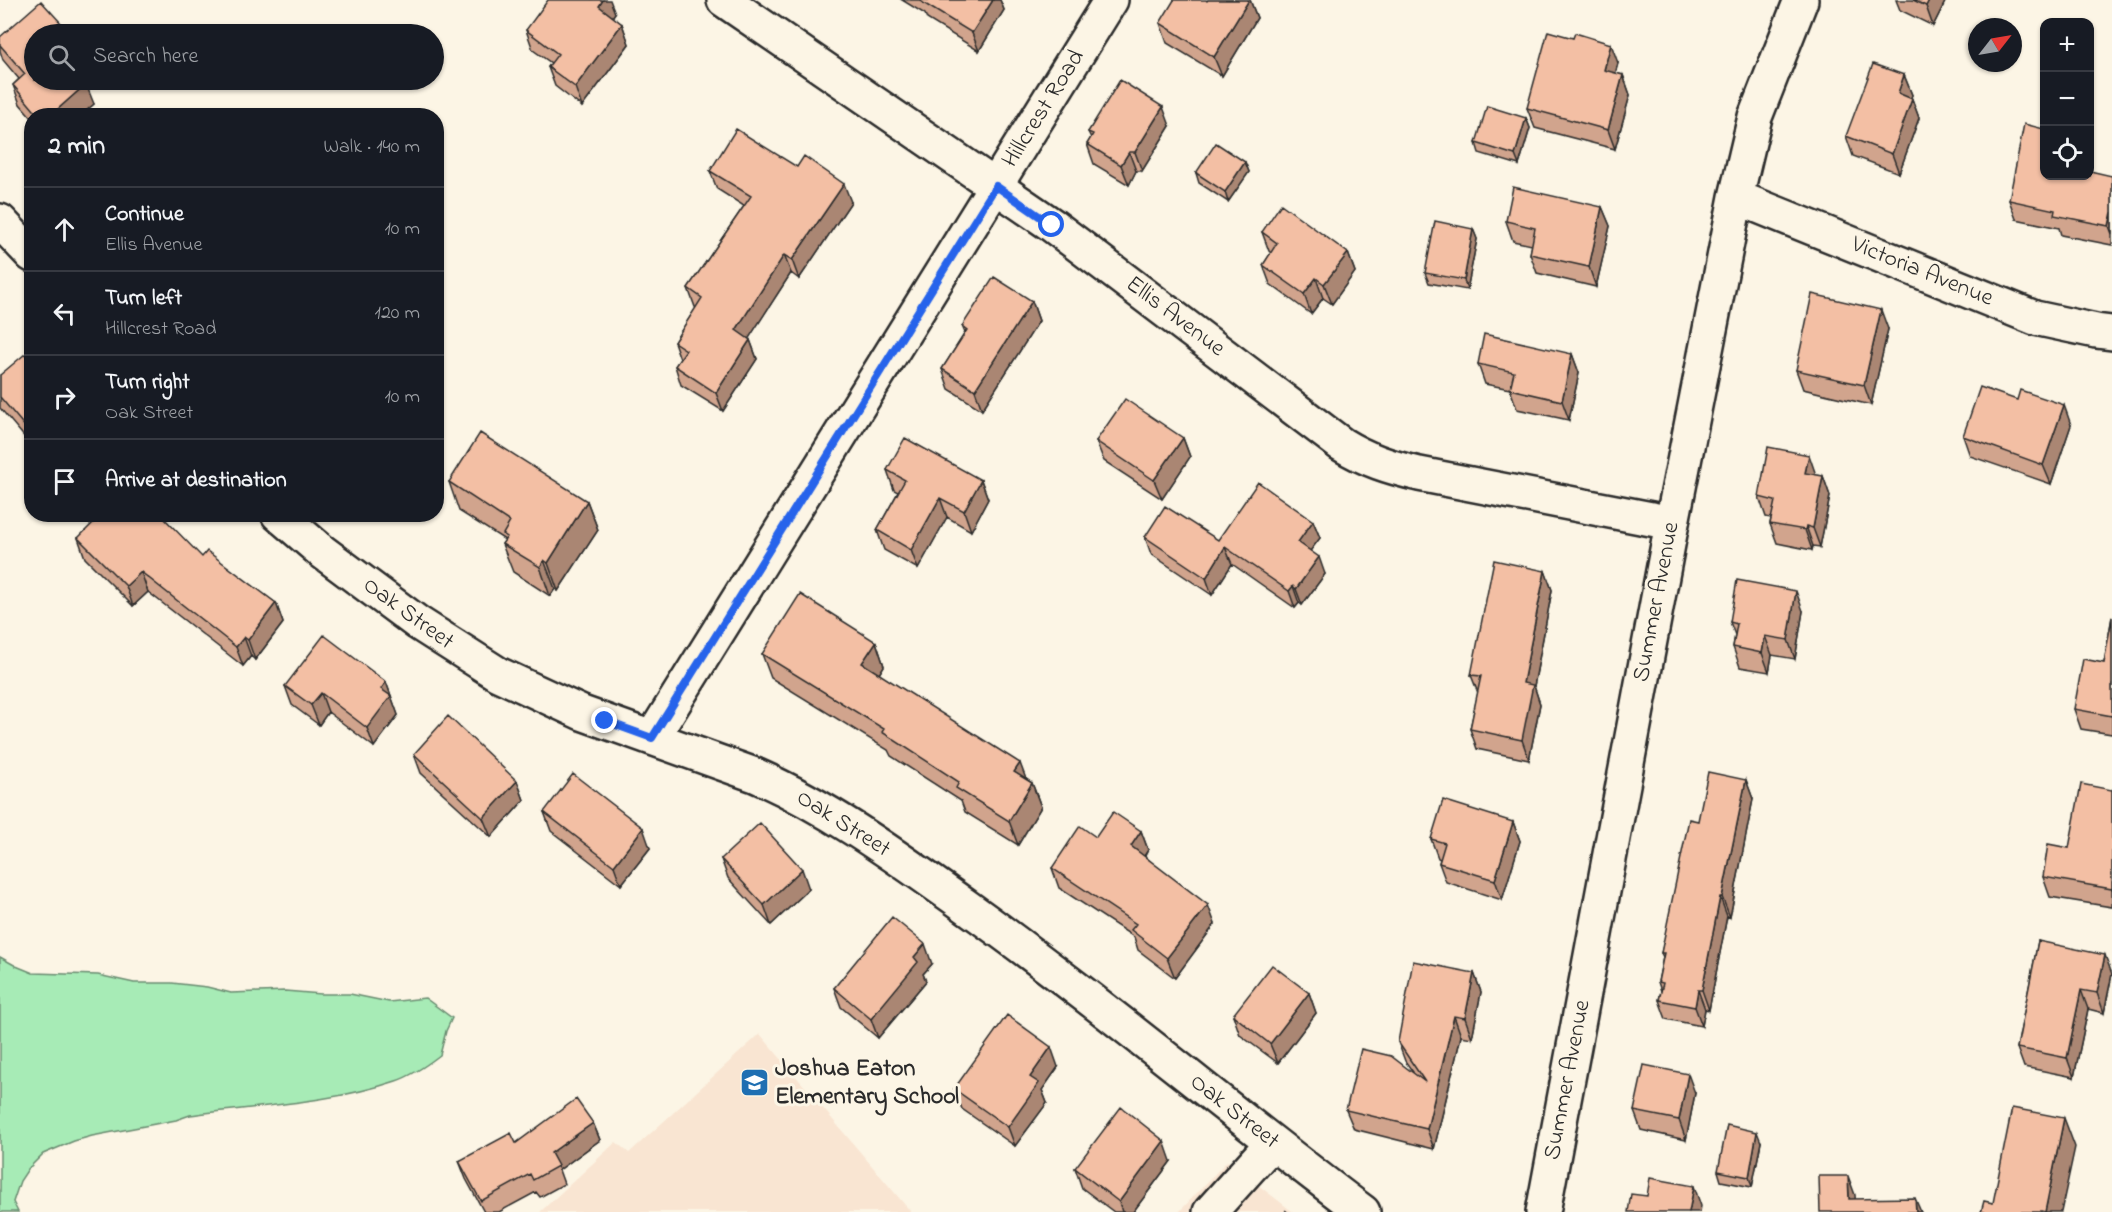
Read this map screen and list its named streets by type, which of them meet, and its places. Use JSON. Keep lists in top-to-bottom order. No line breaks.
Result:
{"streets":{"street":["Hillcrest Road","Victoria Avenue","Ellis Avenue","Summer Avenue","Oak Street"]},"crossings":[["Hillcrest Road","Ellis Avenue"],["Hillcrest Road","Oak Street"],["Victoria Avenue","Summer Avenue"],["Ellis Avenue","Summer Avenue"]],"places":{"school or university":["Joshua Eaton Elementary School"]},"north":"top right","page":{"map_buttons":["+","−"],"search":"Search here","heading":["2 min","Walk · 140 m"],"list":[["Continue","Ellis Avenue","10 m"],["Turn left","Hillcrest Road","120 m"],["Turn right","Oak Street","10 m"],"Arrive at destination"]}}
